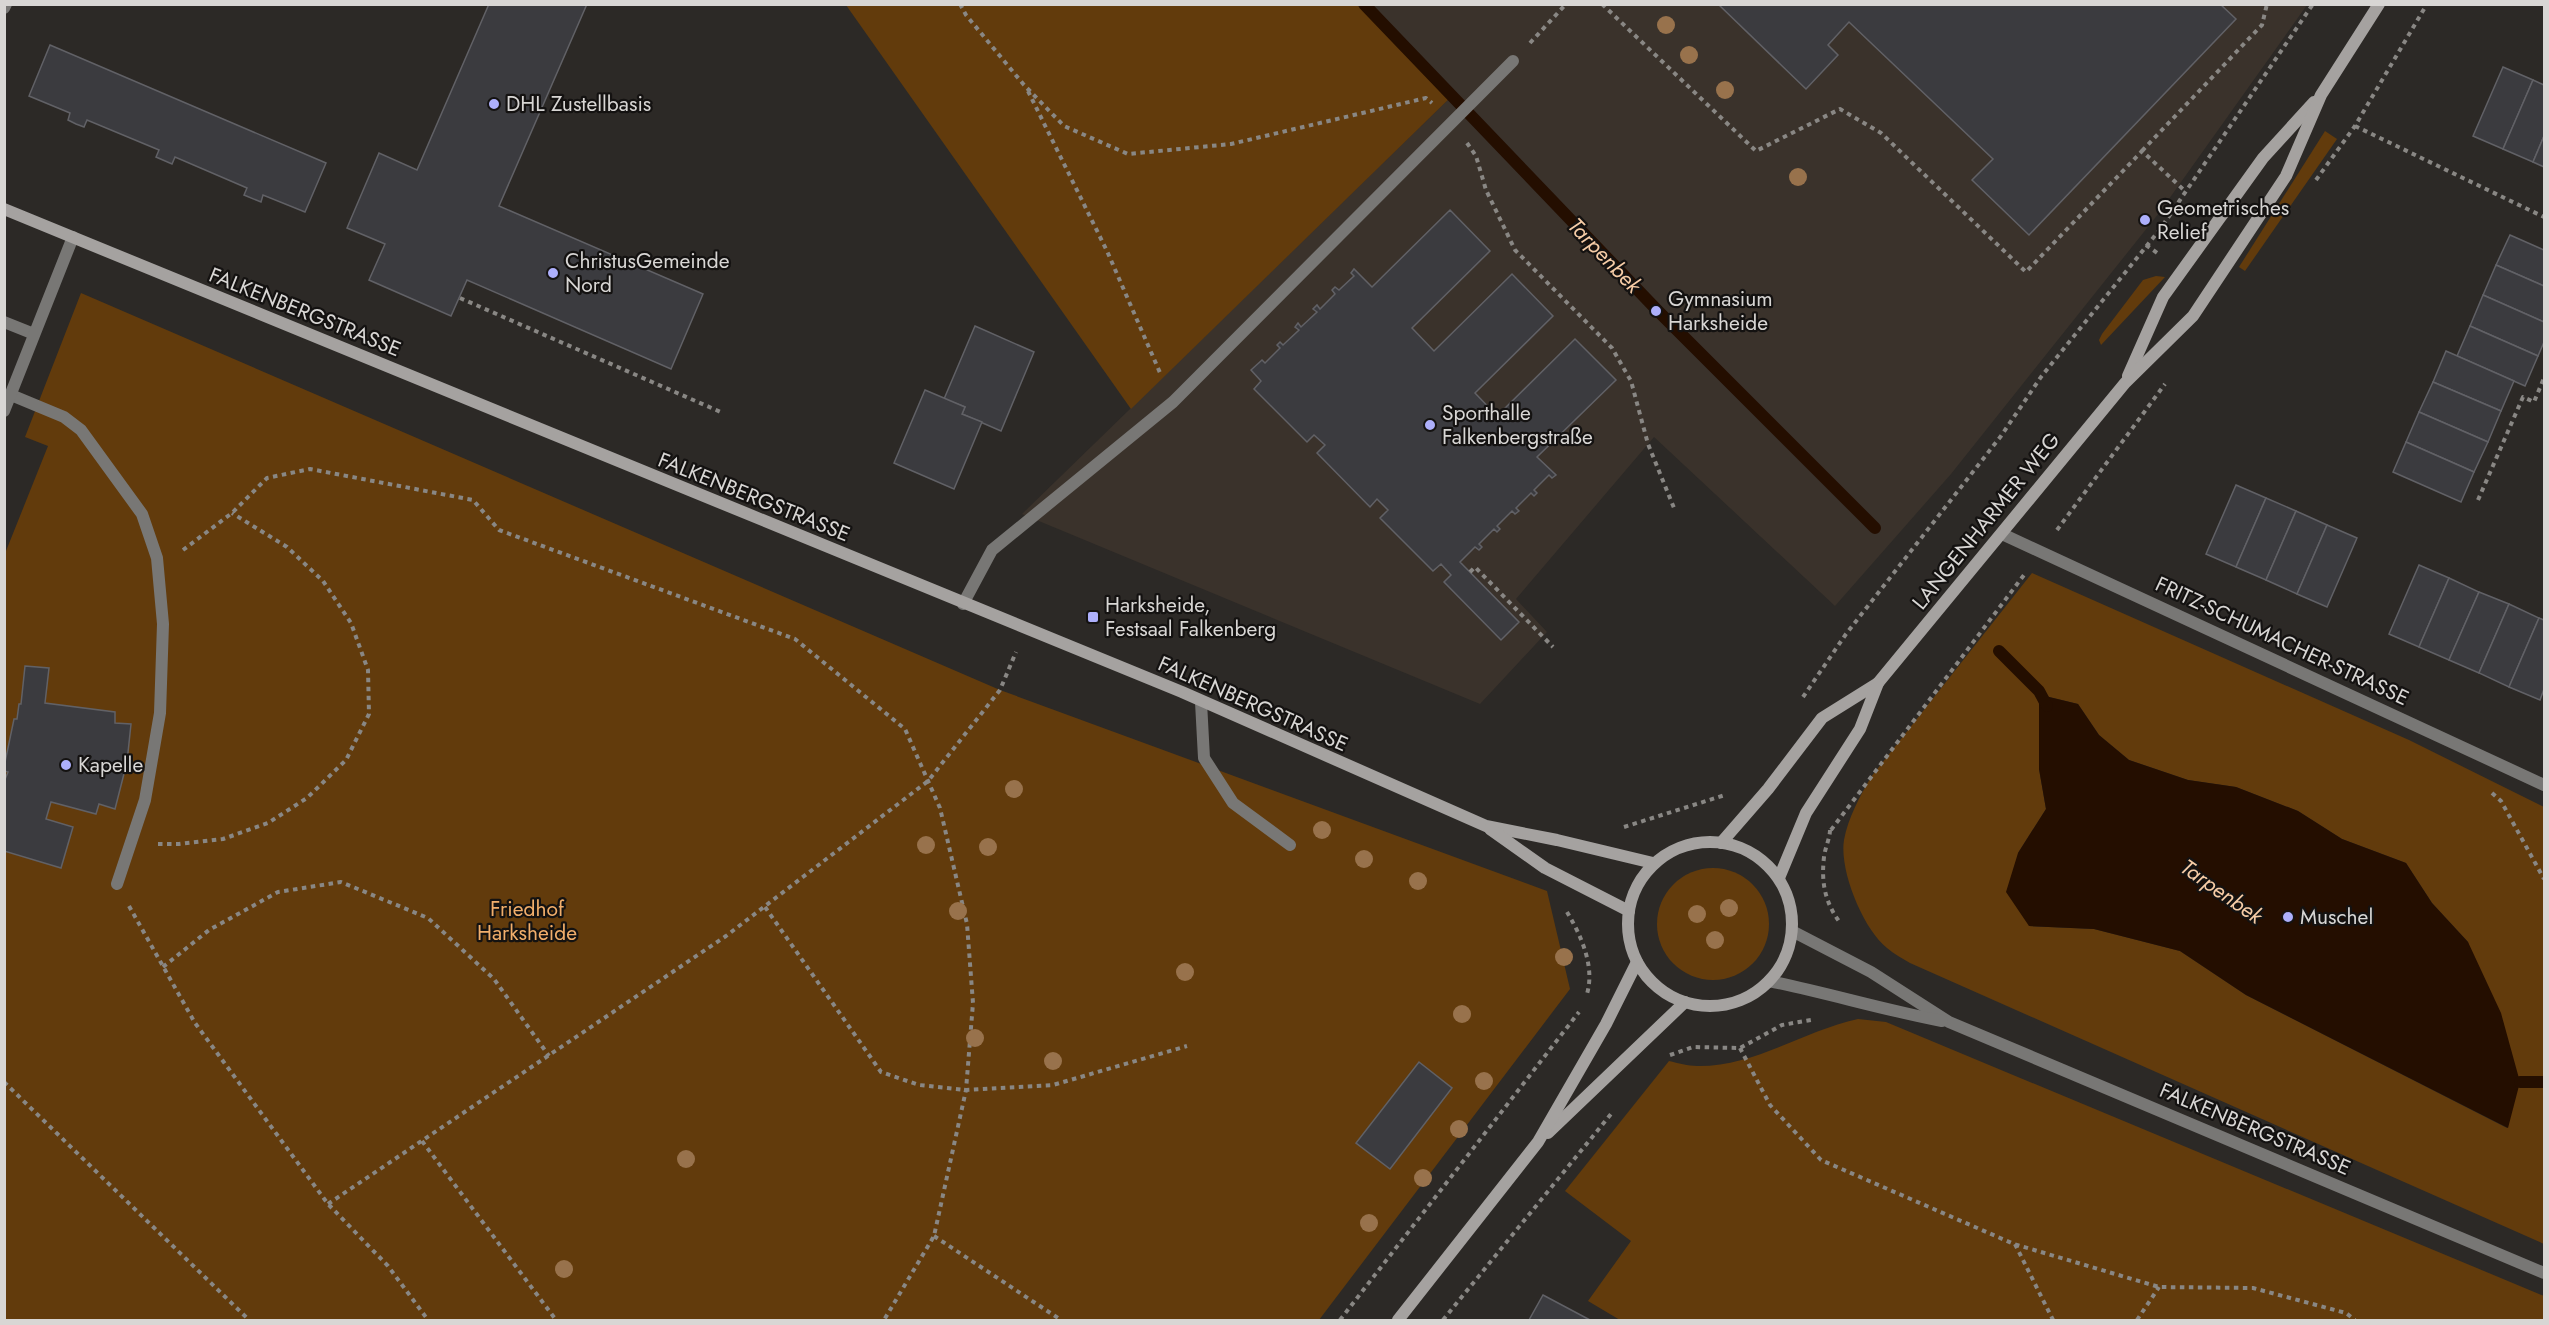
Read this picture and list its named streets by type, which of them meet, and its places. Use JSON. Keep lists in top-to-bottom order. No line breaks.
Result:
{"streets":{"main road":["FALKENBERGSTRASSE","LANGENHARMER WEG"],"street":["FRITZ-SCHUMACHER-STRASSE"]},"crossings":[["FALKENBERGSTRASSE","LANGENHARMER WEG"],["LANGENHARMER WEG","FRITZ-SCHUMACHER-STRASSE"]],"water":["Tarpenbek"],"parks":["Friedhof Harksheide"],"places":{"other":["DHL Zustellbasis","Geometrisches Relief","ChristusGemeinde Nord","Gymnasium Harksheide","Sporthalle Falkenbergstraße","Kapelle","Muschel"],"transit":["Harksheide, Festsaal Falkenberg"]}}
